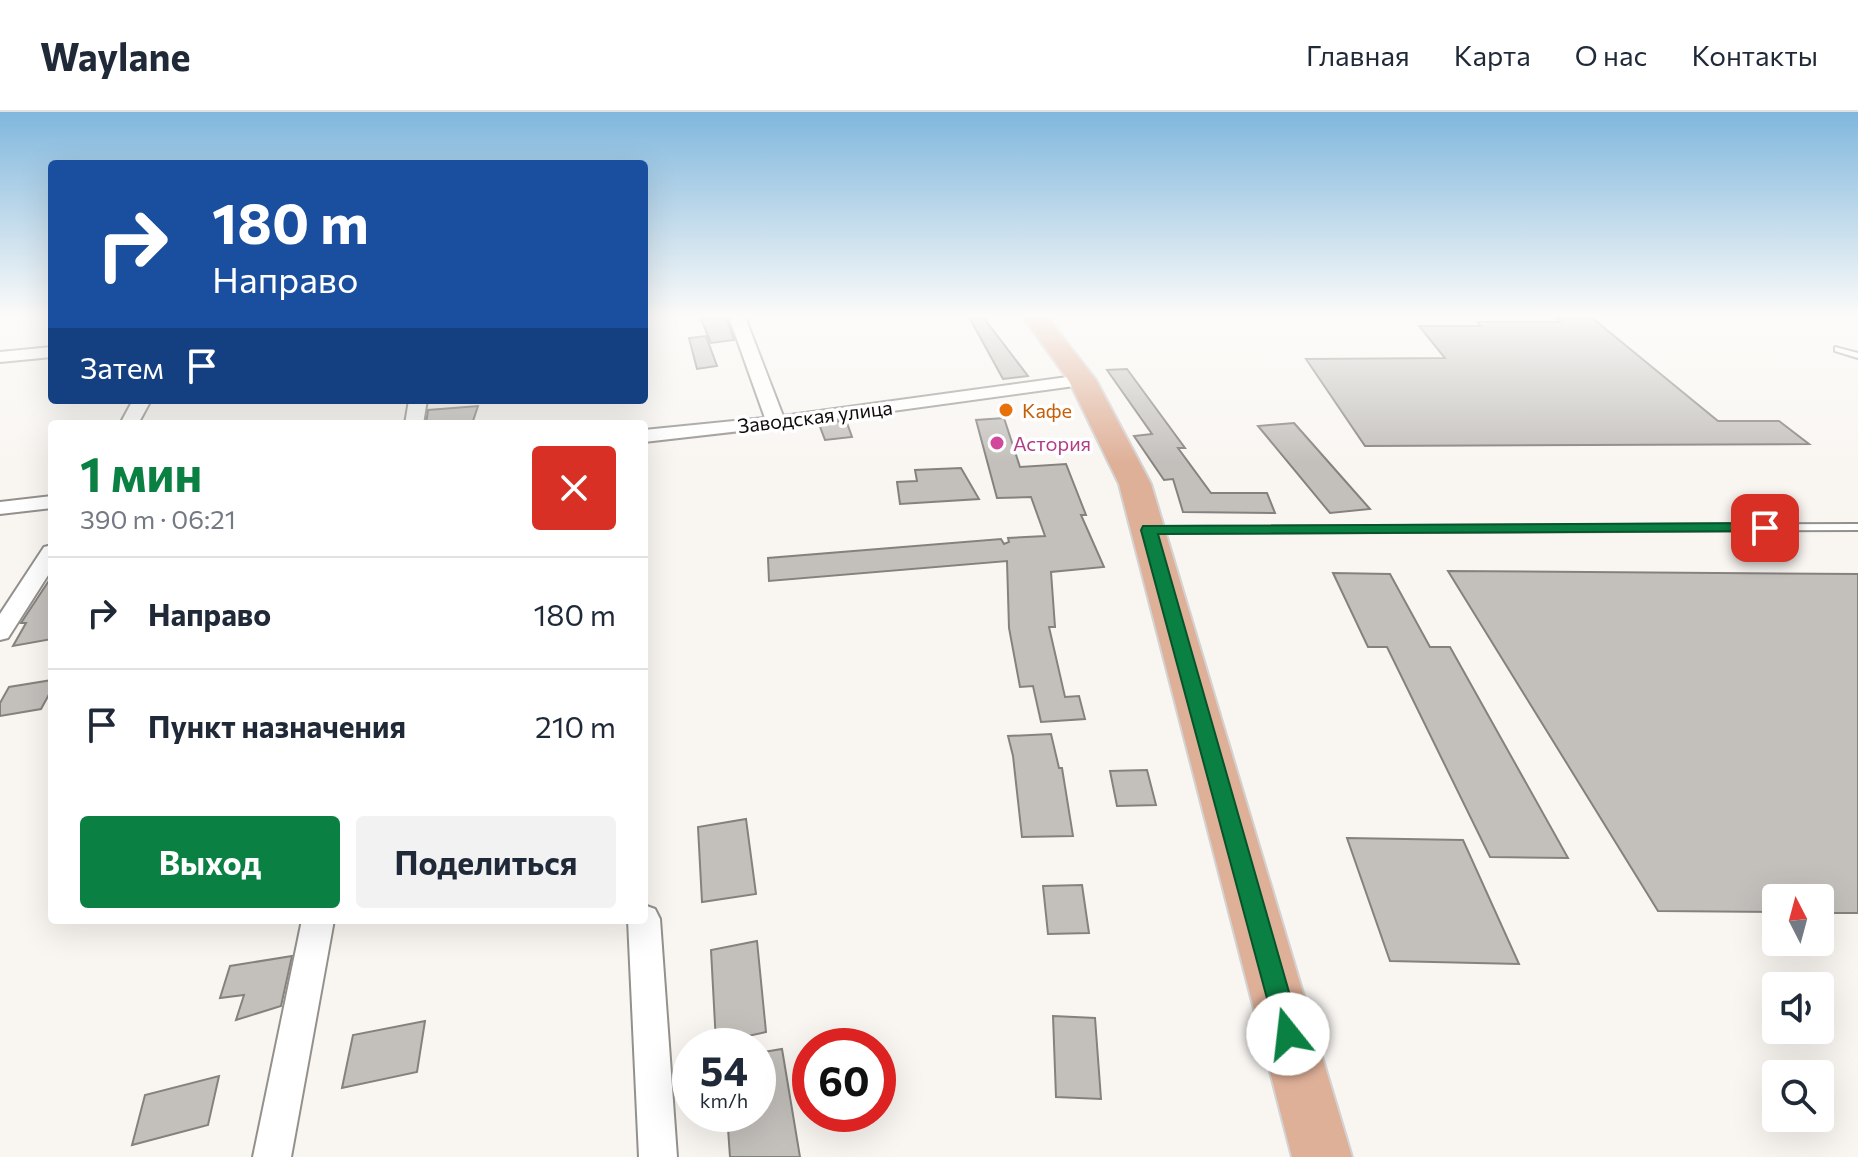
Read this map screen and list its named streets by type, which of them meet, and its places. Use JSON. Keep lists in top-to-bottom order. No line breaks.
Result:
{"streets":{"street":["Заводская улица"]},"places":["Кафе","Астория"],"north":"top","page":{"header":"Waylane","nav":["Главная","Карта","О нас","Контакты"],"turn":["180 m","Направо"],"then":"Затем","heading":["1 мин","390 m · 06:21"],"list":[{"name":"Направо","value":"180 m"},{"name":"Пункт назначения","value":"210 m"}],"buttons":["Выход","Поделиться"],"speed":"54 km/h","limit":"60"}}
